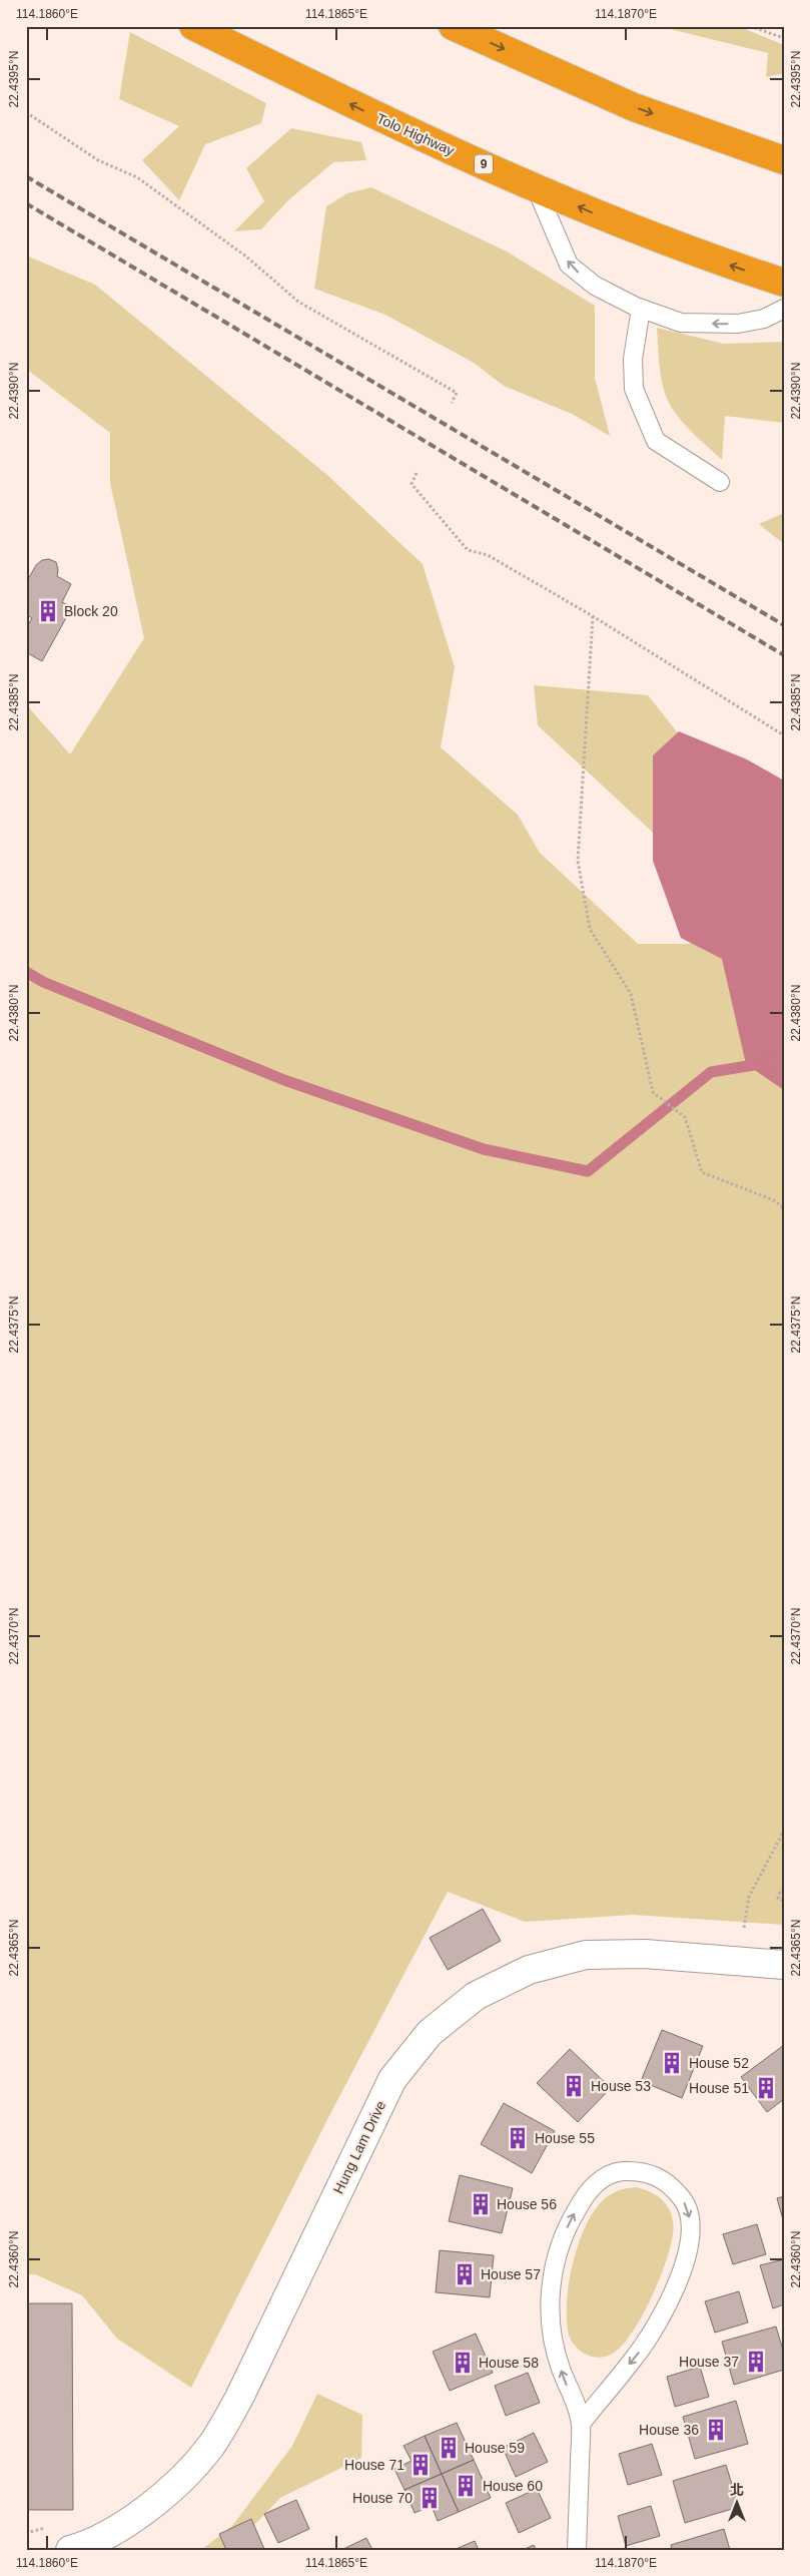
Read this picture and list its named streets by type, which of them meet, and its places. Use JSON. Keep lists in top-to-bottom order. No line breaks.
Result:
{"streets":{"highway":["Tolo Highway","9"],"street":["Hung Lam Drive"]},"places":{"building":["Block 20","House 52","House 53","House 51","House 55","House 56","House 57","House 37","House 58","House 36","House 59","House 71","House 60","House 70"]},"north":"top","coordinates":["114.1860°E","114.1865°E","114.1870°E","22.4395°N","22.4390°N","22.4385°N","22.4380°N","22.4375°N","22.4370°N","22.4365°N","22.4360°N"]}
